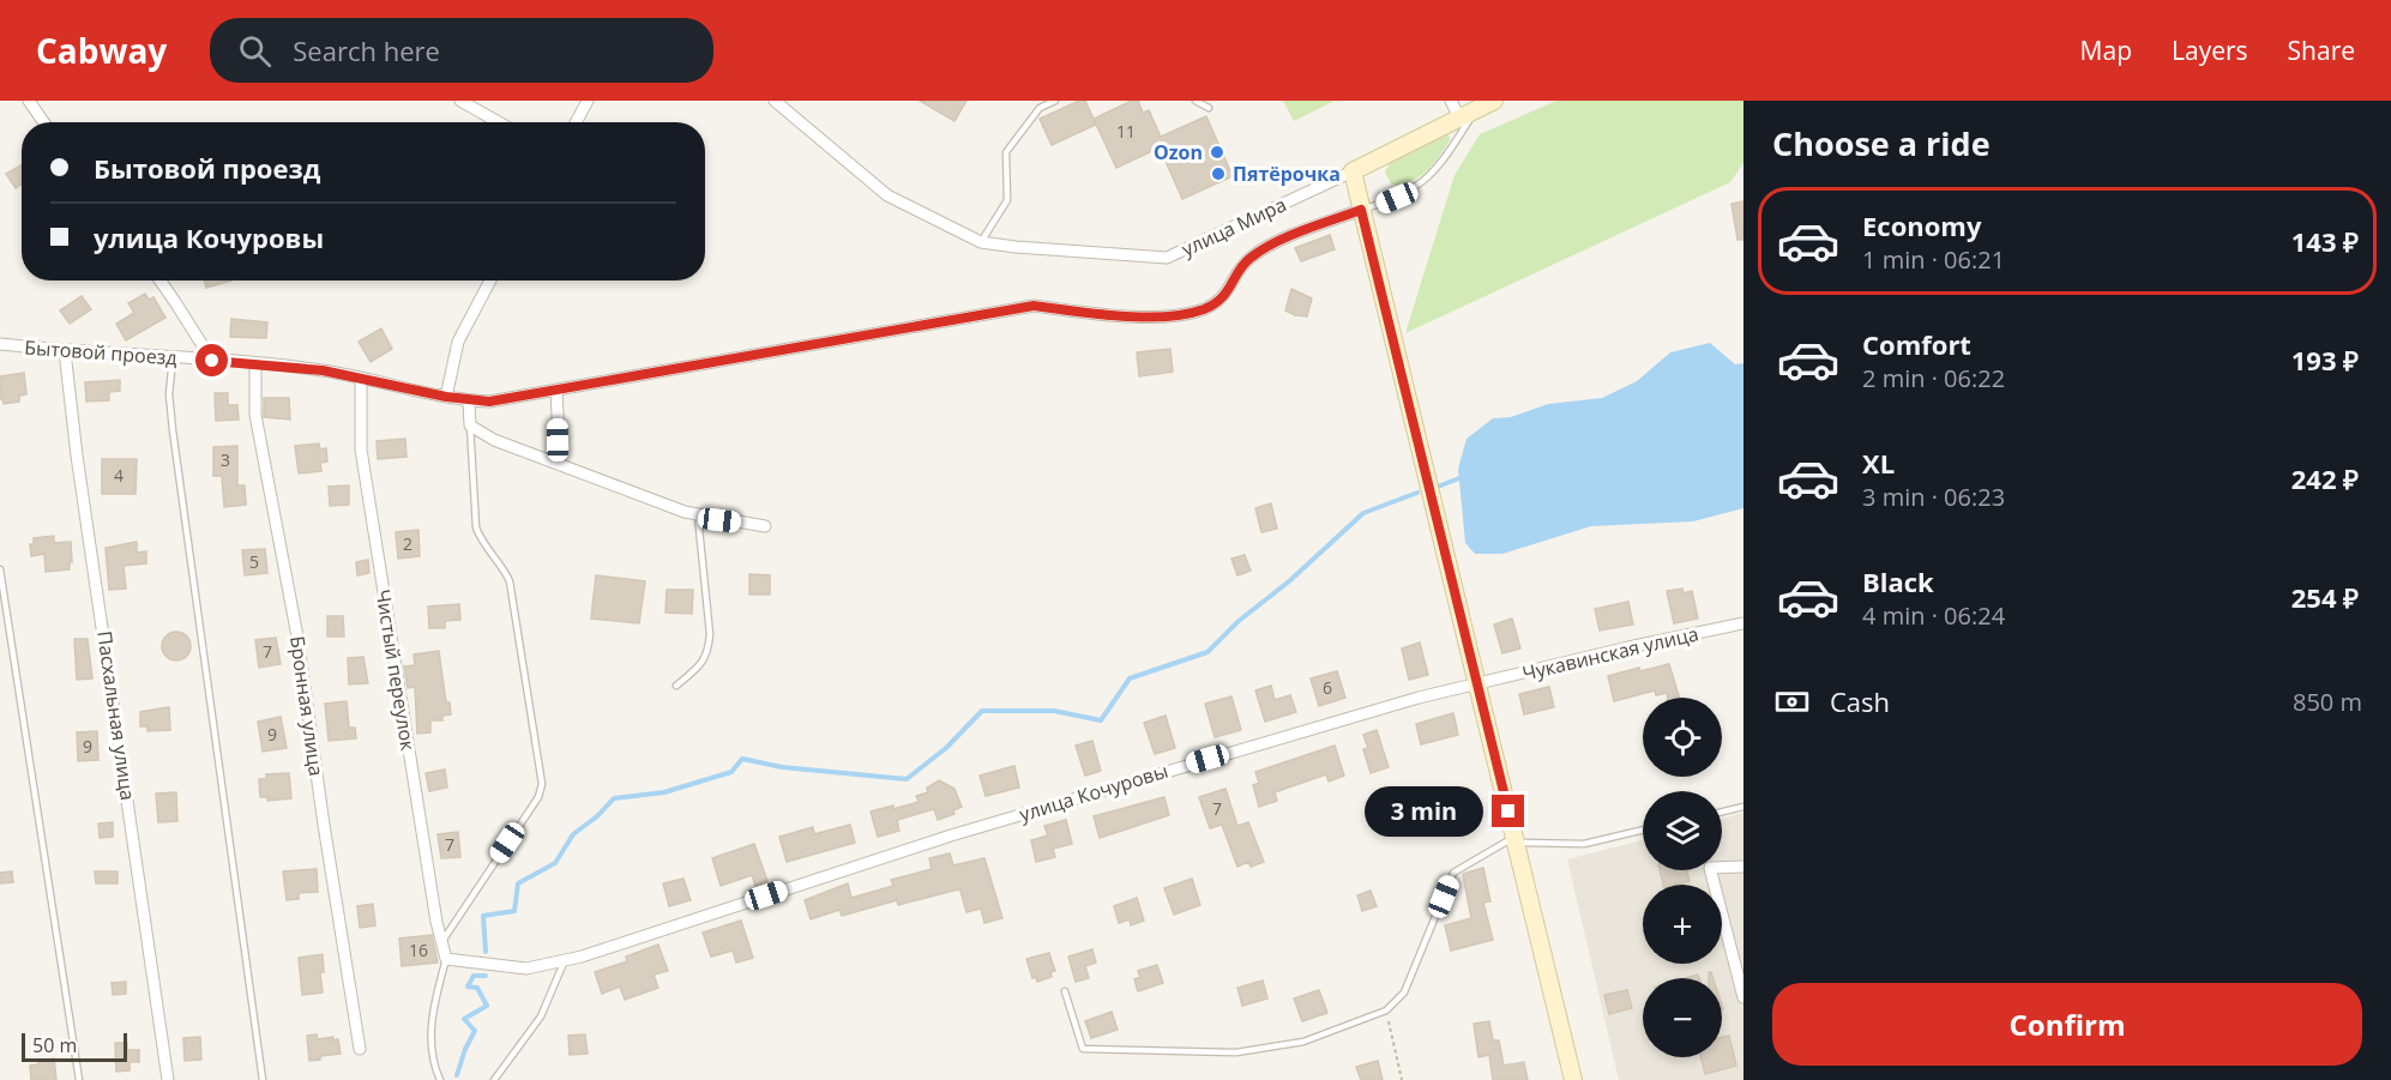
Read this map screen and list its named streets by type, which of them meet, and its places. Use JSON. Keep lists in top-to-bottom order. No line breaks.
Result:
{"streets":{"street":["улица Мира","Бытовой проезд","Чукавинская улица","Чистый переулок","Бронная улица","Пасхальная улица","улица Кочуровы"]},"crossings":[["Бытовой проезд","Чистый переулок"],["Бытовой проезд","Бронная улица"],["Бытовой проезд","Пасхальная улица"],["Чукавинская улица","улица Кочуровы"],["Чистый переулок","улица Кочуровы"]],"places":["Ozon","Пятёрочка"],"house_numbers":["11","3","4","2","5","7","6","9","9","7","7","16"],"scale_bar":"50 m","page":{"header":"Cabway","search":"Search here","nav":["Map","Layers","Share"],"heading":"Choose a ride","banner":["Бытовой проезд","улица Кочуровы"],"list":[{"name":"Economy","note":"1 min · 06:21","value":"143 ₽"},{"name":"Comfort","note":"2 min · 06:22","value":"193 ₽"},{"name":"XL","note":"3 min · 06:23","value":"242 ₽"},{"name":"Black","note":"4 min · 06:24","value":"254 ₽"}],"pay":["Cash","850 m"],"map_buttons":["+","−"],"bubble":"3 min","buttons":"Confirm","scale":"50 m"}}
